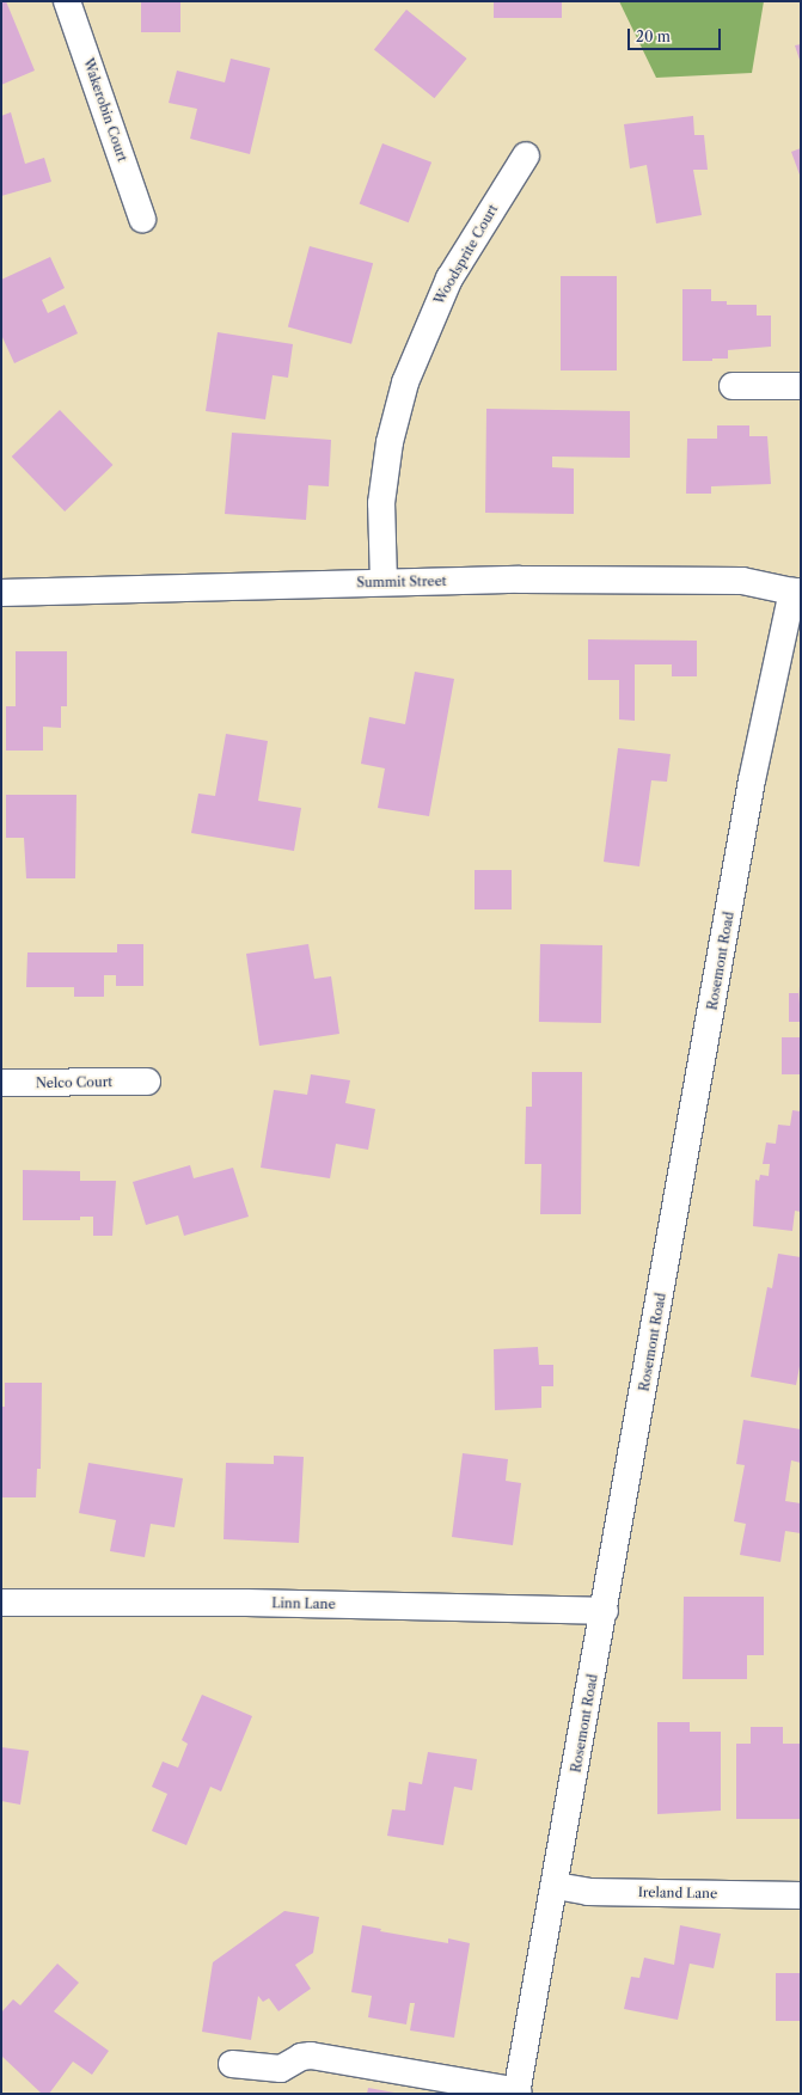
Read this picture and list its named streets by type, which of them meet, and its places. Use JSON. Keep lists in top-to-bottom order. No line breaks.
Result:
{"streets":{"street":["Wakerobin Court","Woodsprite Court","Summit Street","Rosemont Road","Nelco Court","Linn Lane","Ireland Lane"]},"crossings":[["Woodsprite Court","Summit Street"],["Summit Street","Rosemont Road"],["Rosemont Road","Linn Lane"],["Rosemont Road","Ireland Lane"]],"scale_bar":"20 m"}
